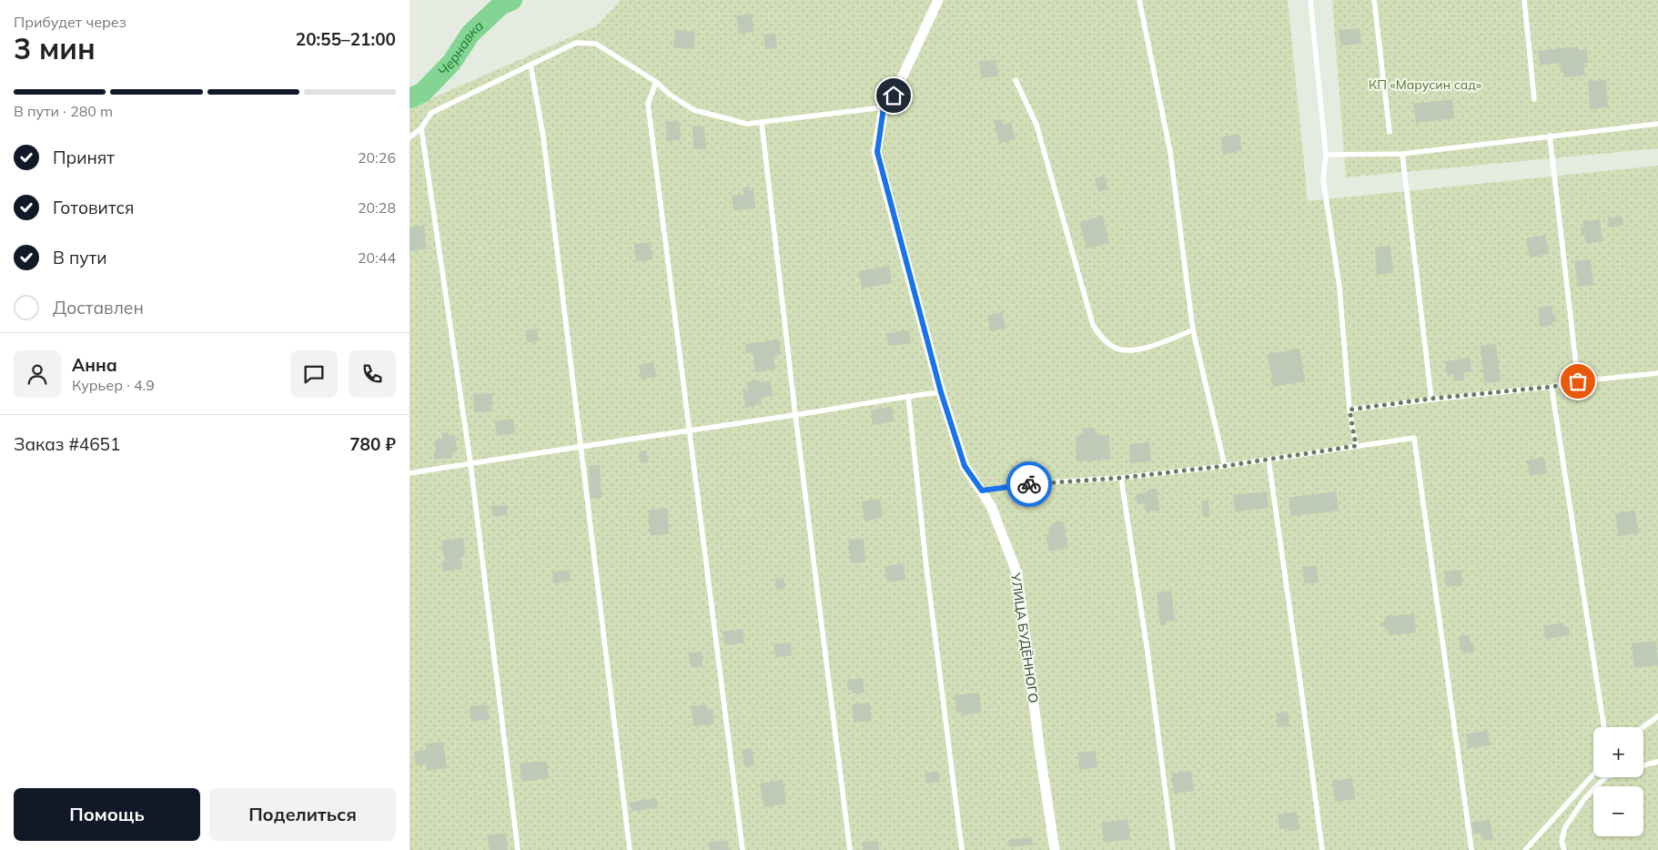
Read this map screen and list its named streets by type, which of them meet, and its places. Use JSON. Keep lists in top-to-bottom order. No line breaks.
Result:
{"streets":{"street":["УЛИЦА БУДЁННОГО"]},"water":["Чернавка"],"parks":["КП «Марусин сад»"],"page":{"heading":["3 мин","Прибудет через","20:55–21:00"],"panel":["Анна","Курьер · 4.9","Заказ #4651","780 ₽"],"bar":"В пути · 280 m","list":[["Принят","20:26"],["Готовится","20:28"],["В пути","20:44"],"Доставлен"],"map_buttons":["+","−"],"buttons":["Помощь","Поделиться"]}}
